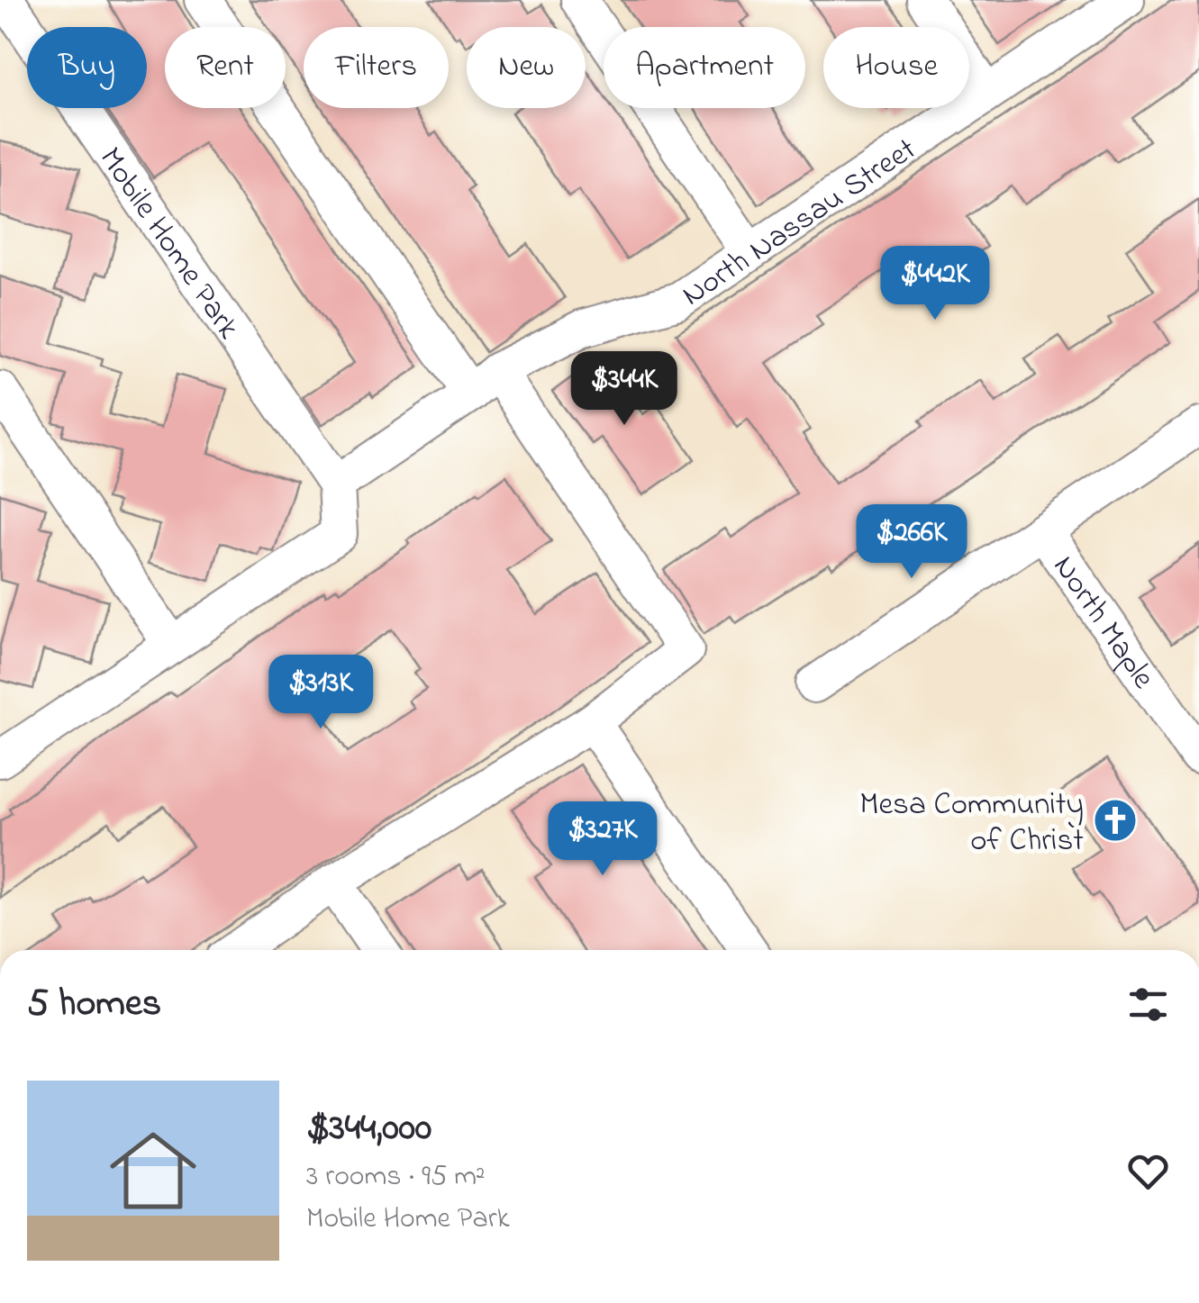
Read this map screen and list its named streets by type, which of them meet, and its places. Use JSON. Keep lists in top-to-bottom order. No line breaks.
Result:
{"streets":{"street":["North Nassau Street","Mobile Home Park","North Maple"]},"crossings":[["North Nassau Street","Mobile Home Park"]],"places":{"church":["Mesa Community of Christ"]},"page":{"chip":["Buy","Rent","Filters","New","Apartment","House"],"price":["$442K","$344K","$266K","$313K","$327K"],"heading":"5 homes","list":[{"name":"$344,000","note":"3 rooms · 95 m² · Mobile Home Park"}]}}
